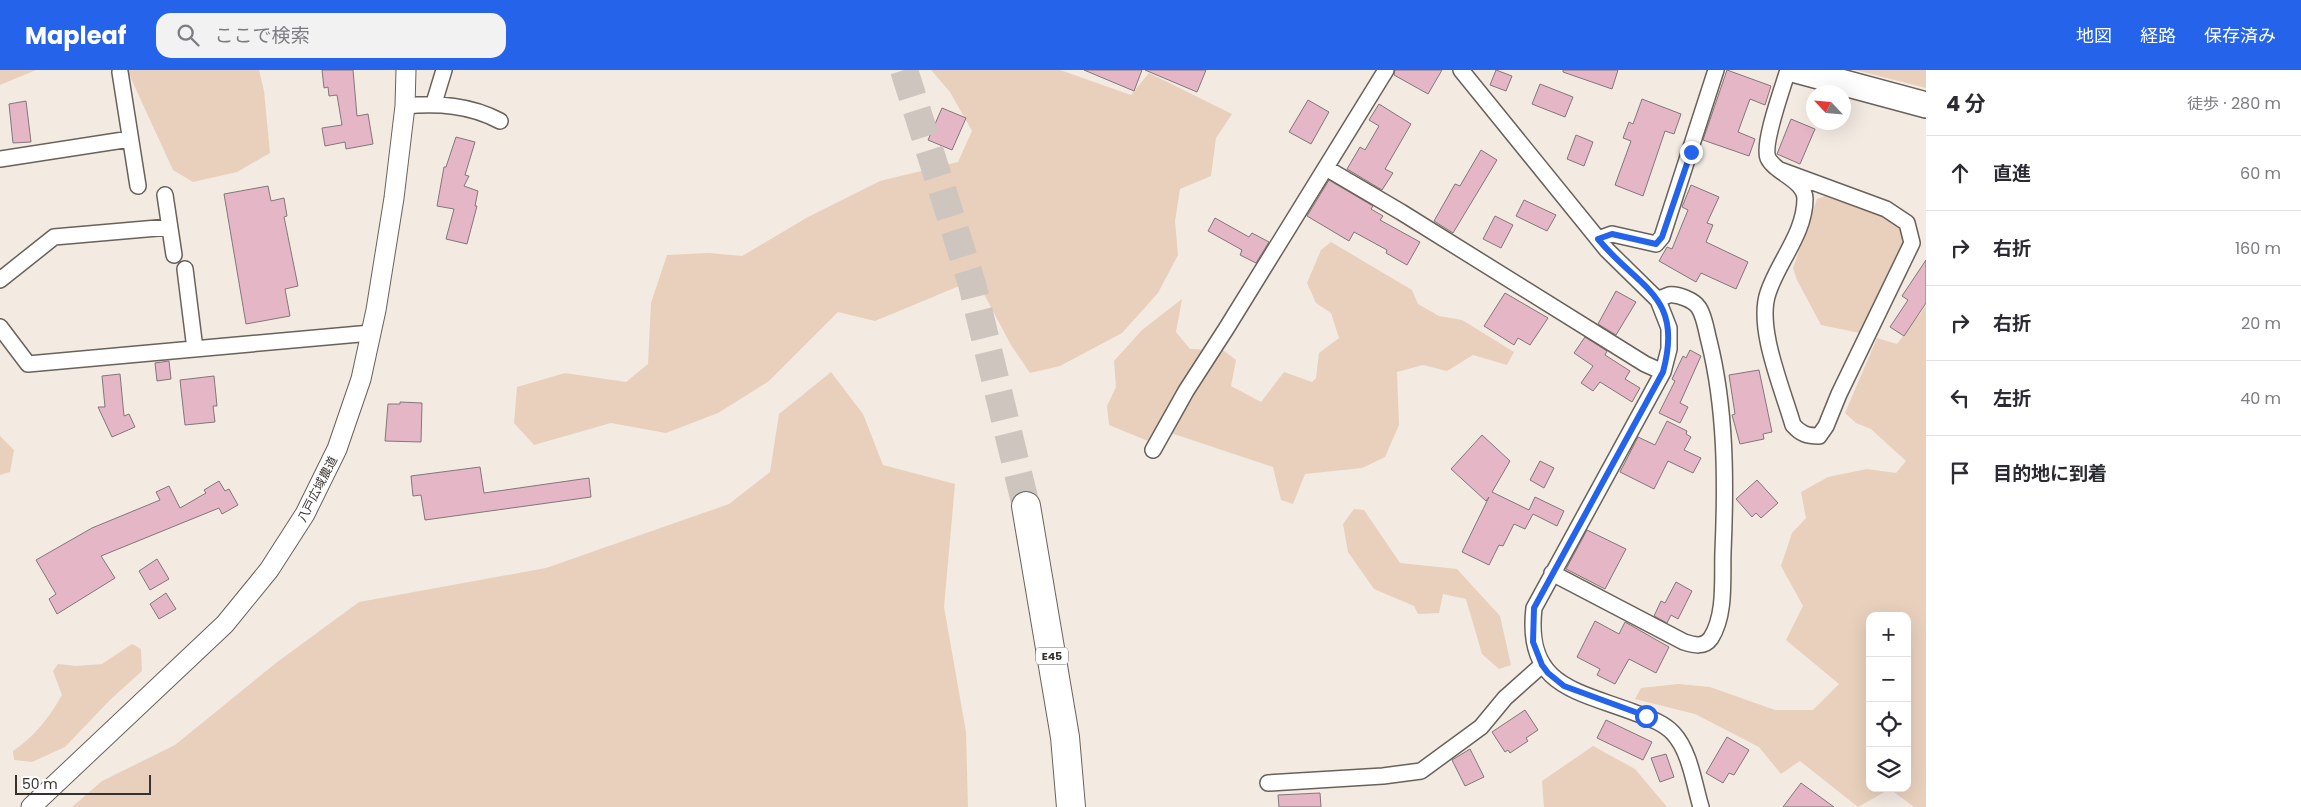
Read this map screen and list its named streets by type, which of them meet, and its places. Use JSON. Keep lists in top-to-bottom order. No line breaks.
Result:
{"streets":{"highway":["E45"],"street":["八戸広域農道"]},"scale_bar":"50 m","north":"top left","page":{"header":"Mapleaf","search":"ここで検索","nav":["地図","経路","保存済み"],"heading":["4 分","徒歩 · 280 m"],"list":[["直進","60 m"],["右折","160 m"],["右折","20 m"],["左折","40 m"],"目的地に到着"],"map_buttons":["+","−"],"scale":"50 m"}}
